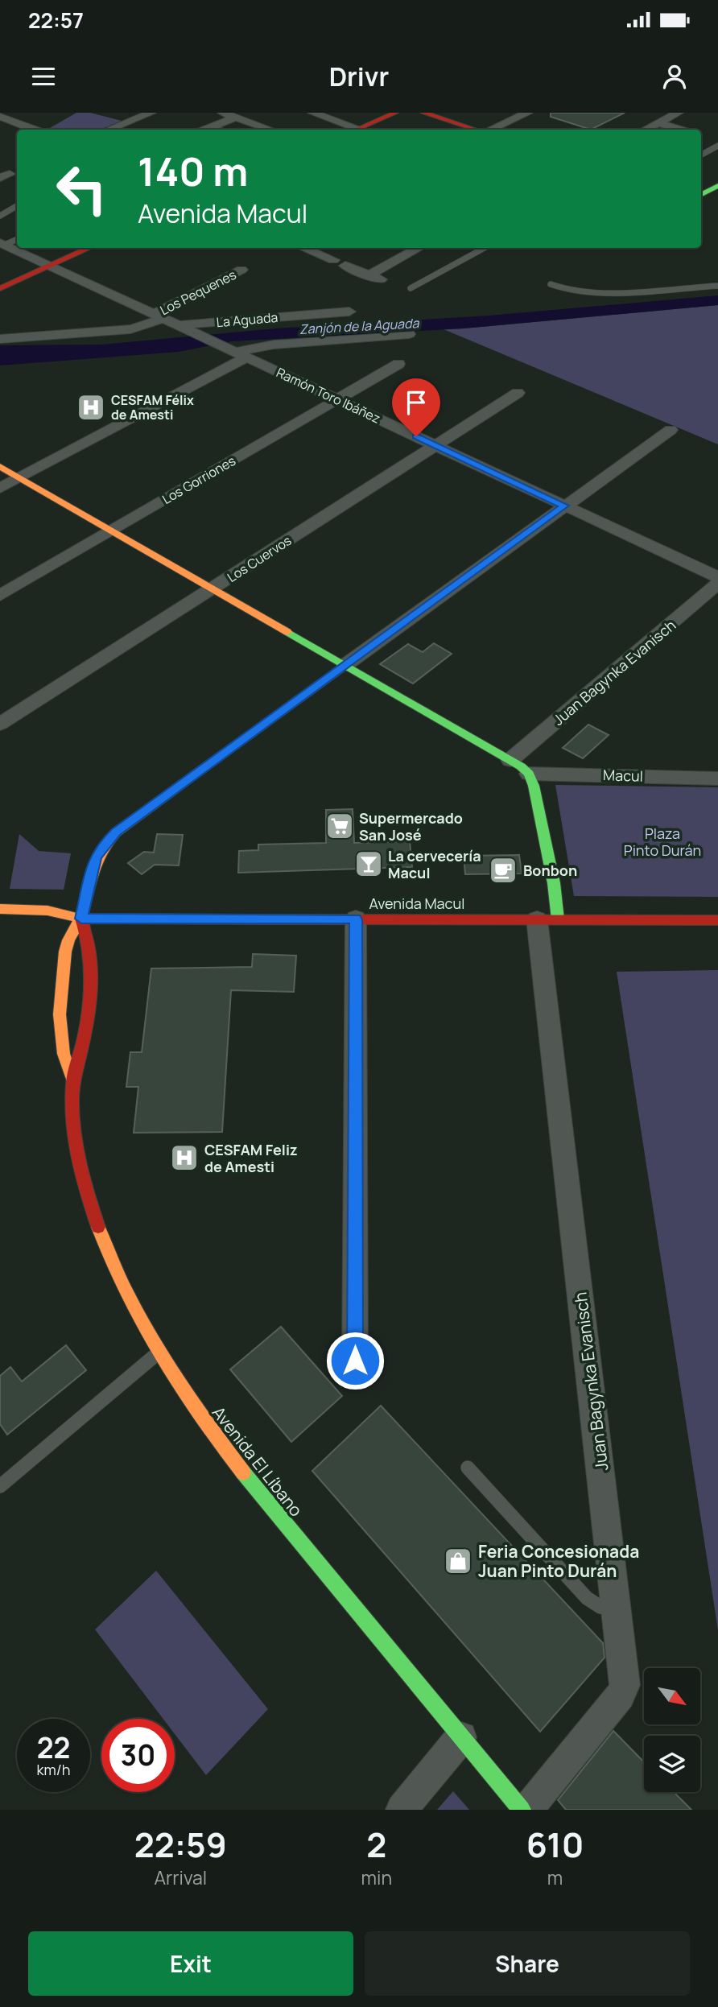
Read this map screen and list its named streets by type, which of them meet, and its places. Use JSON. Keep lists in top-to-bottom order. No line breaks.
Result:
{"streets":{"street":["Los Pequenes","La Aguada","Ramón Toro Ibáñez","Los Gorriones","Los Cuervos","Juan Bagynka Evanisch","Macul","Avenida Macul","Avenida El Líbano"]},"crossings":[["Los Pequenes","Ramón Toro Ibáñez"],["La Aguada","Ramón Toro Ibáñez"],["Ramón Toro Ibáñez","Los Gorriones"],["Ramón Toro Ibáñez","Los Cuervos"],["Juan Bagynka Evanisch","Avenida Macul"],["Avenida Macul","Avenida El Líbano"]],"water":["Zanjón de la Aguada"],"parks":["Plaza Pinto Durán"],"places":{"hospital":["CESFAM Félix de Amesti","CESFAM Feliz de Amesti"],"supermarket":["Supermercado San José"],"bar":["La cervecería Macul"],"cafe":["Bonbon"],"shop":["Feria Concesionada Juan Pinto Durán"]},"north":"bottom right","page":{"status":"22:57","header":"Drivr","turn":["140 m","Avenida Macul"],"speed":"22 km/h","limit":"30","eta":["22:59","Arrival","2","min","610","m"],"buttons":["Exit","Share"]}}
